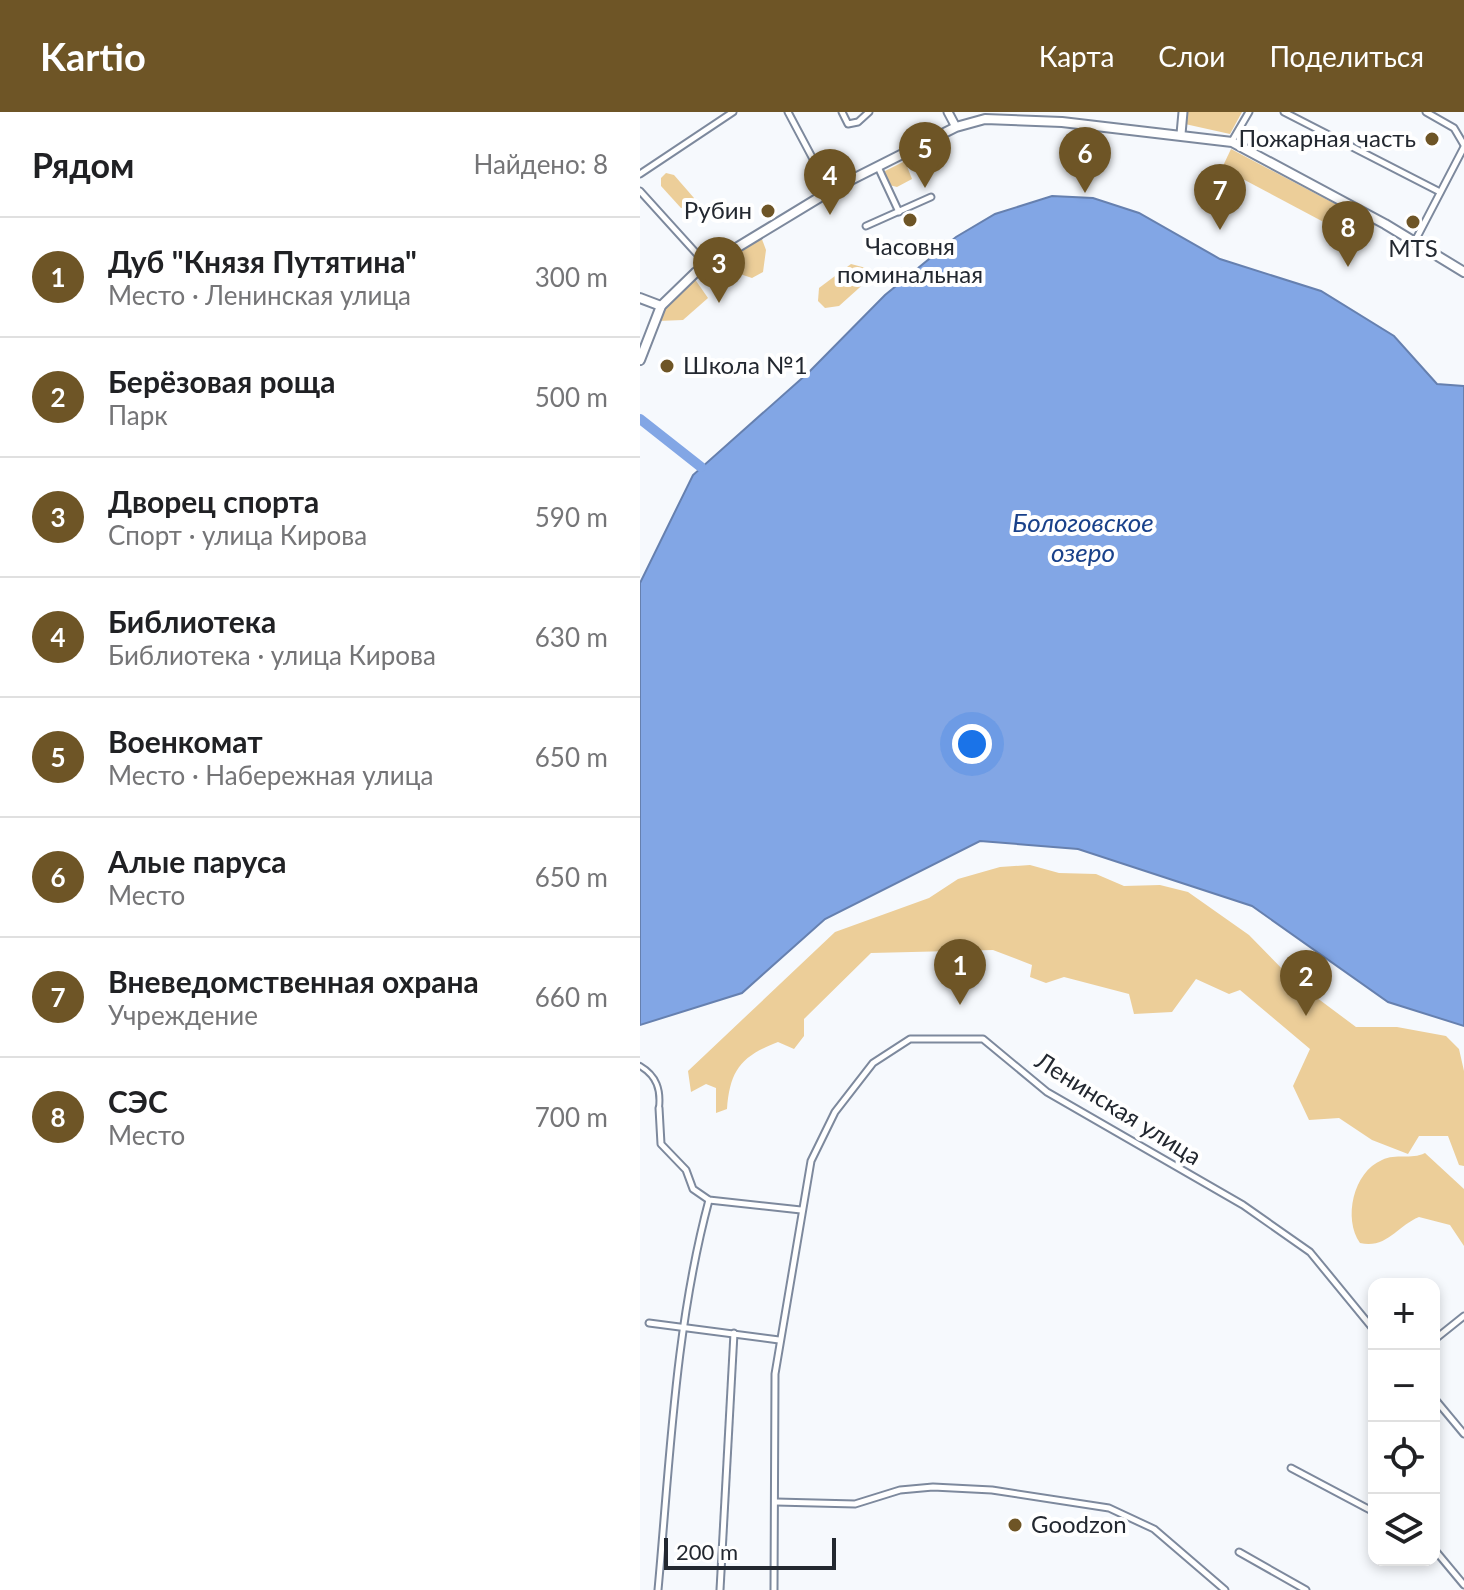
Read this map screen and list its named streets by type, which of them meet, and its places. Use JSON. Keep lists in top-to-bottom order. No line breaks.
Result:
{"streets":{"street":["Ленинская улица"]},"water":["Бологовское озеро"],"places":["Пожарная часть","Рубин","Часовня поминальная","MTS","Школа №1","Goodzon"],"scale_bar":"200 m","page":{"header":"Kartio","nav":["Карта","Слои","Поделиться"],"heading":["Рядом","Найдено: 8"],"pins":["5","6","4","7","8","3","1","2"],"list":[{"mark":"1","name":"Дуб \"Князя Путятина\"","note":"Место · Ленинская улица","value":"300 m"},{"mark":"2","name":"Берёзовая роща","note":"Парк","value":"500 m"},{"mark":"3","name":"Дворец спорта","note":"Спорт · улица Кирова","value":"590 m"},{"mark":"4","name":"Библиотека","note":"Библиотека · улица Кирова","value":"630 m"},{"mark":"5","name":"Военкомат","note":"Место · Набережная улица","value":"650 m"},{"mark":"6","name":"Алые паруса","note":"Место","value":"650 m"},{"mark":"7","name":"Вневедомственная охрана","note":"Учреждение","value":"660 m"},{"mark":"8","name":"СЭС","note":"Место","value":"700 m"}],"map_buttons":["+","−"],"scale":"200 m"}}
